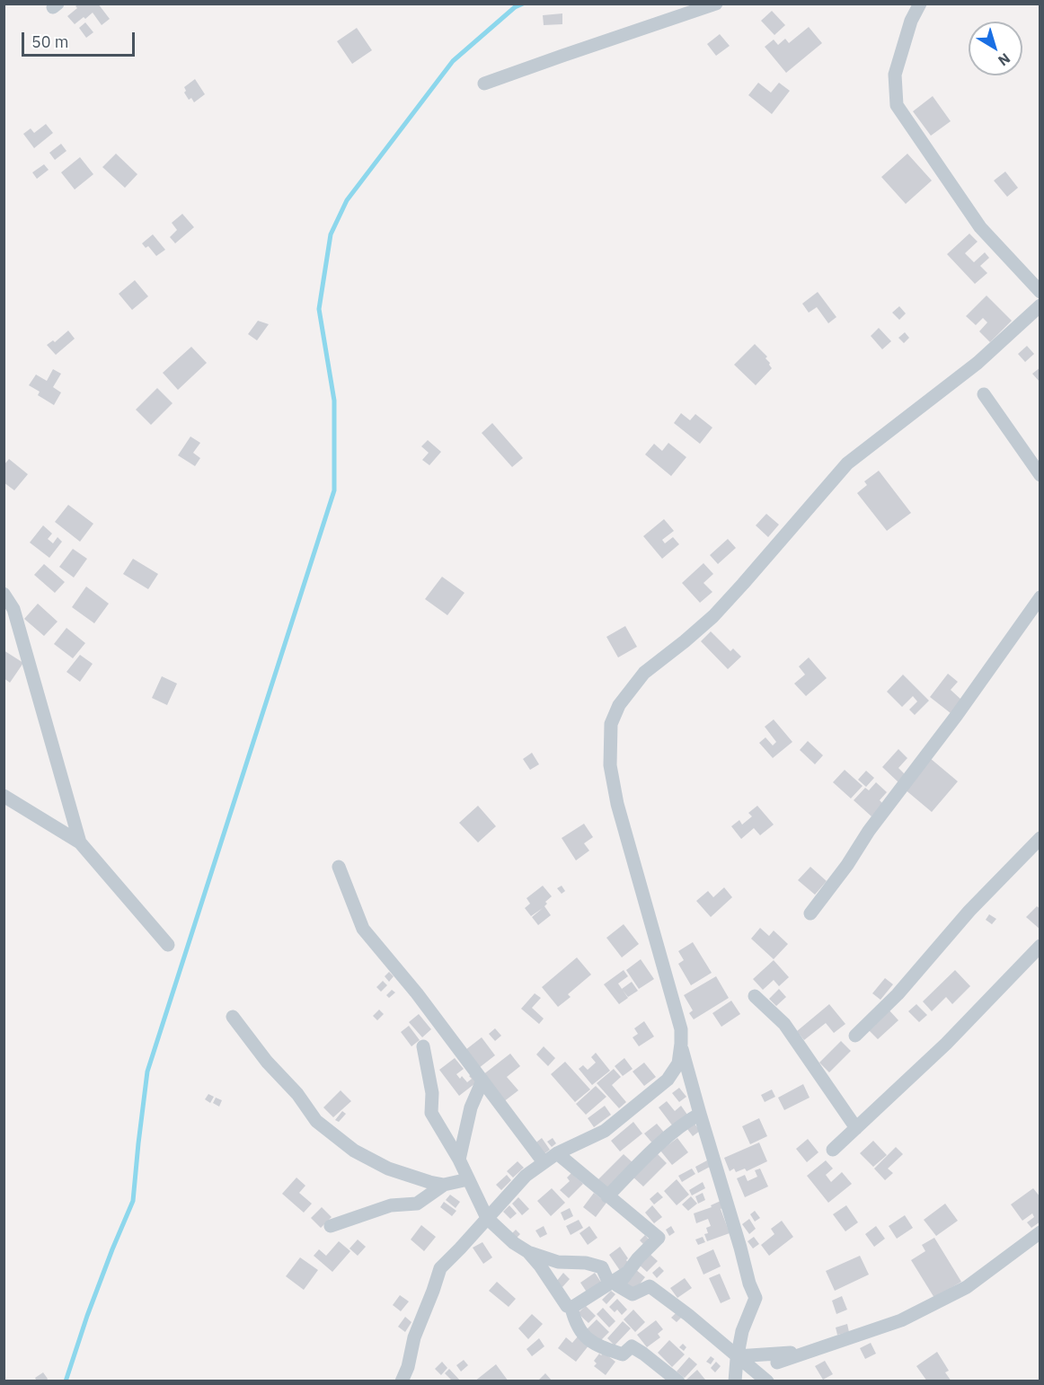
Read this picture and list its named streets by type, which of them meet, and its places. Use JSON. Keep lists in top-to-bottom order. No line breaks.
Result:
{"scale_bar":"50 m","north":"bottom right"}
